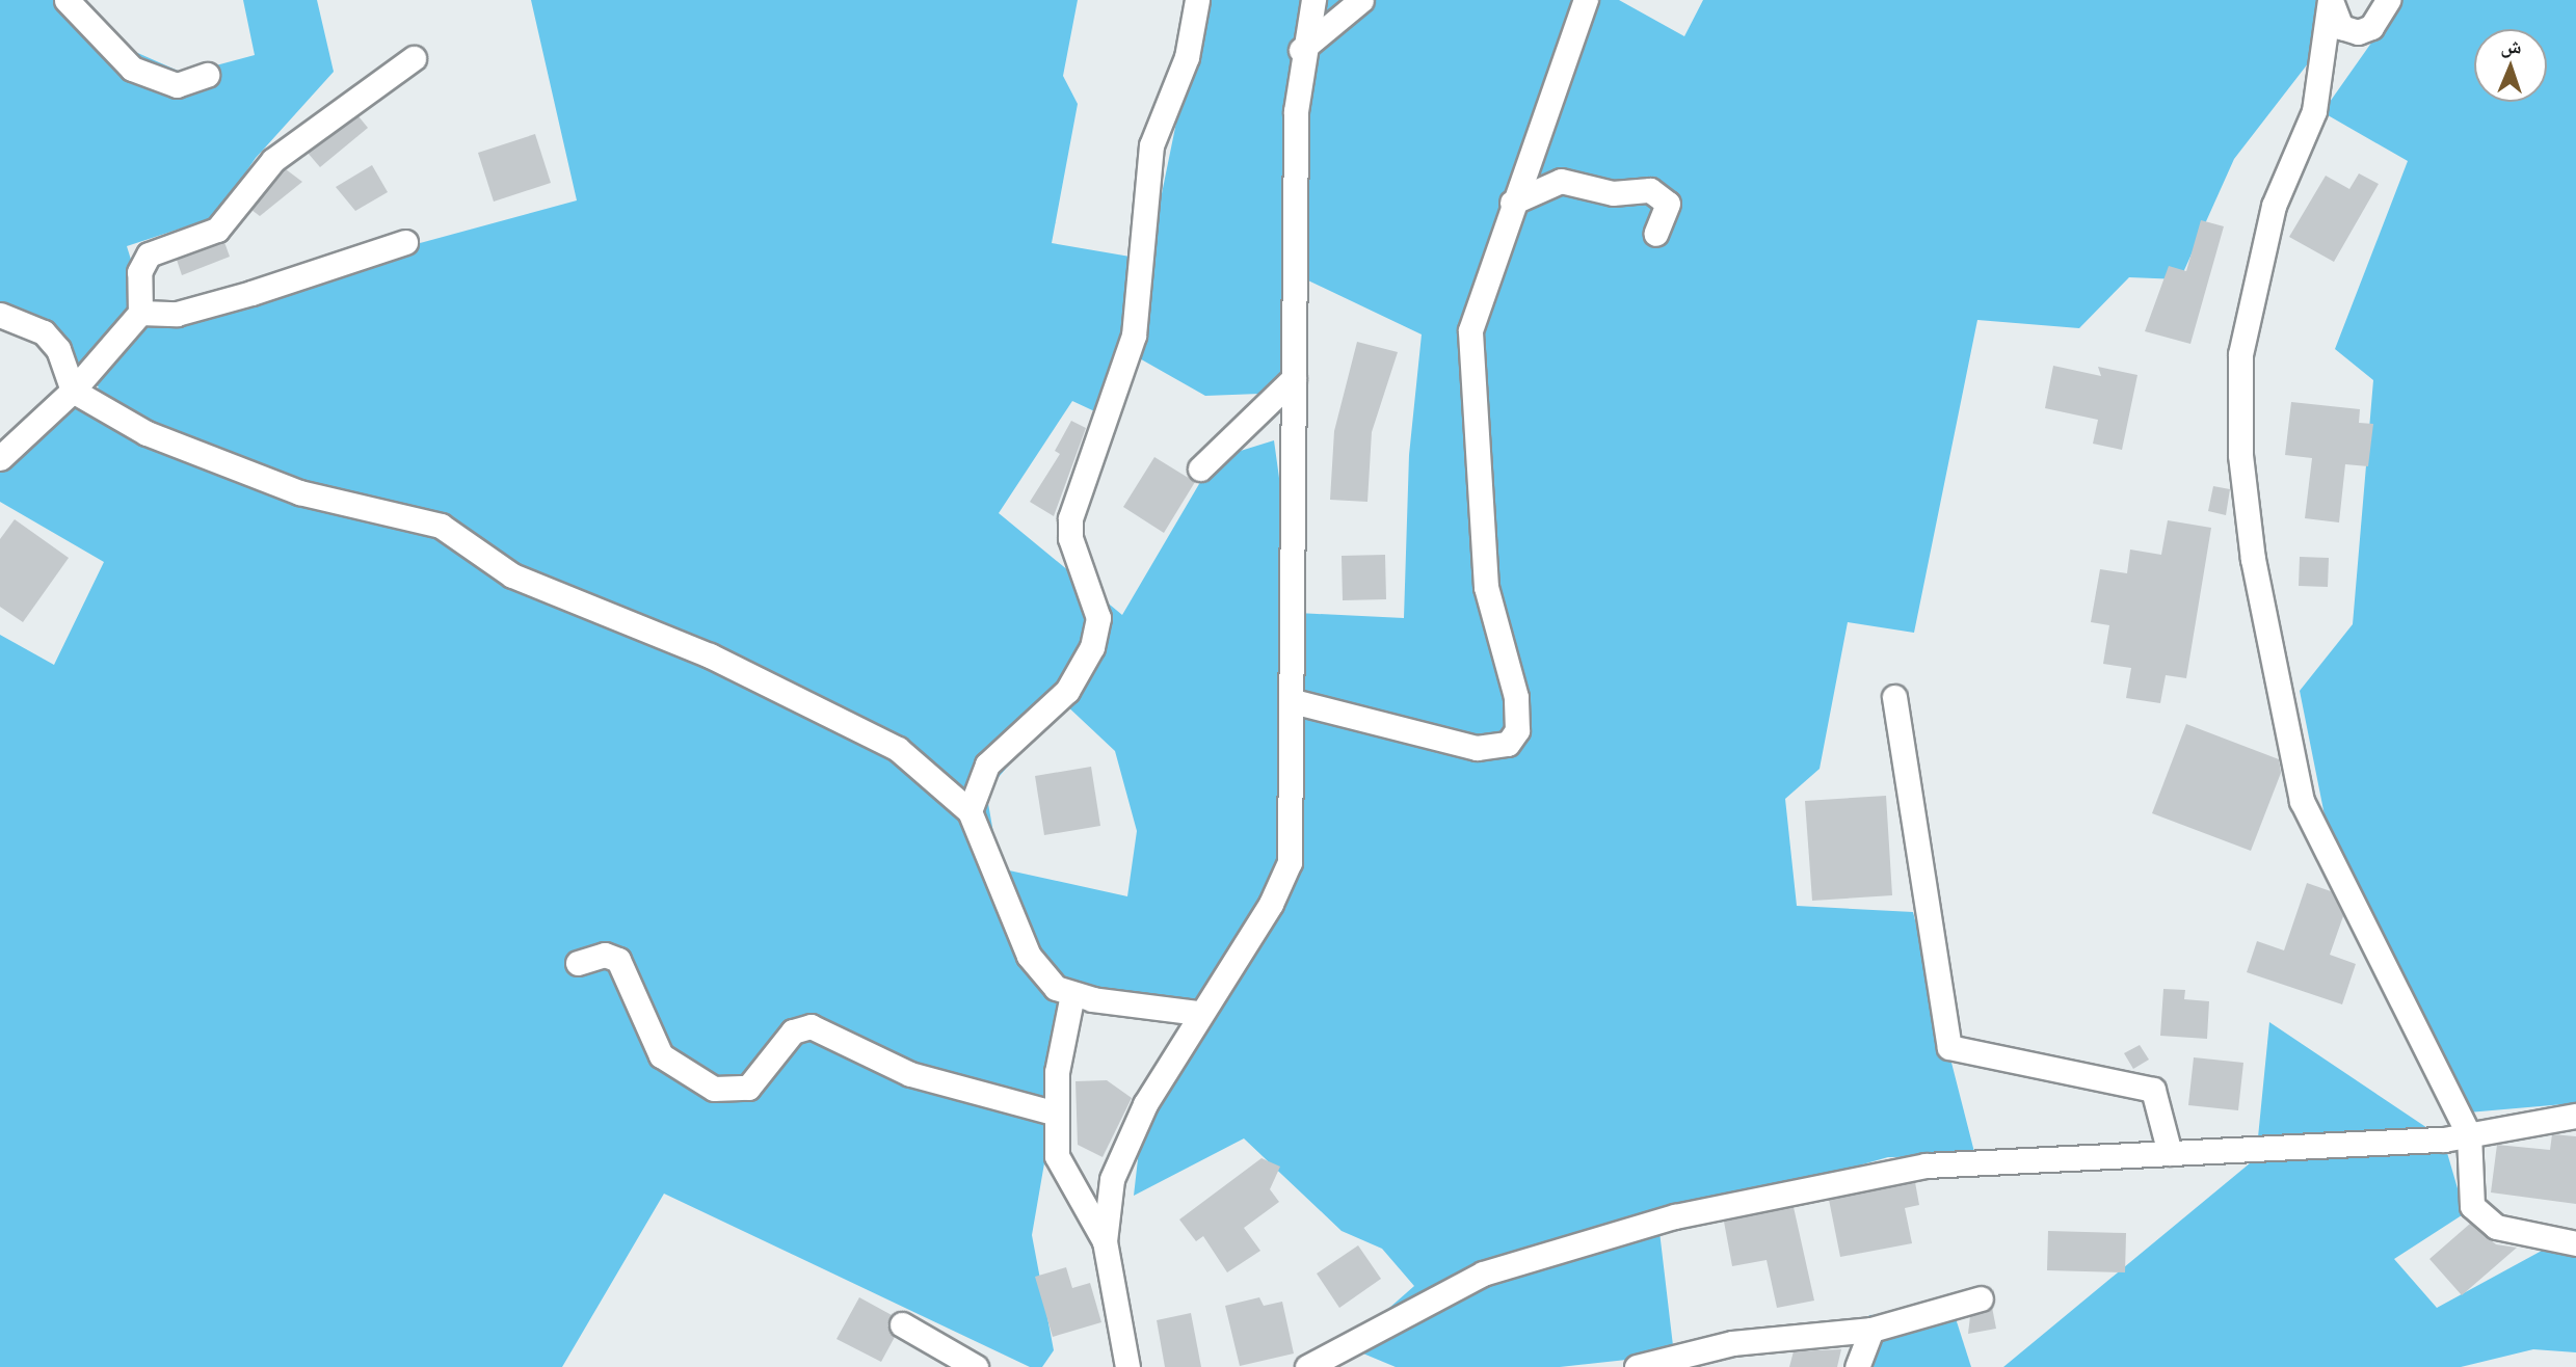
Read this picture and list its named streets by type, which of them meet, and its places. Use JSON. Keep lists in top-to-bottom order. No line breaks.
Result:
{"north":"top"}
